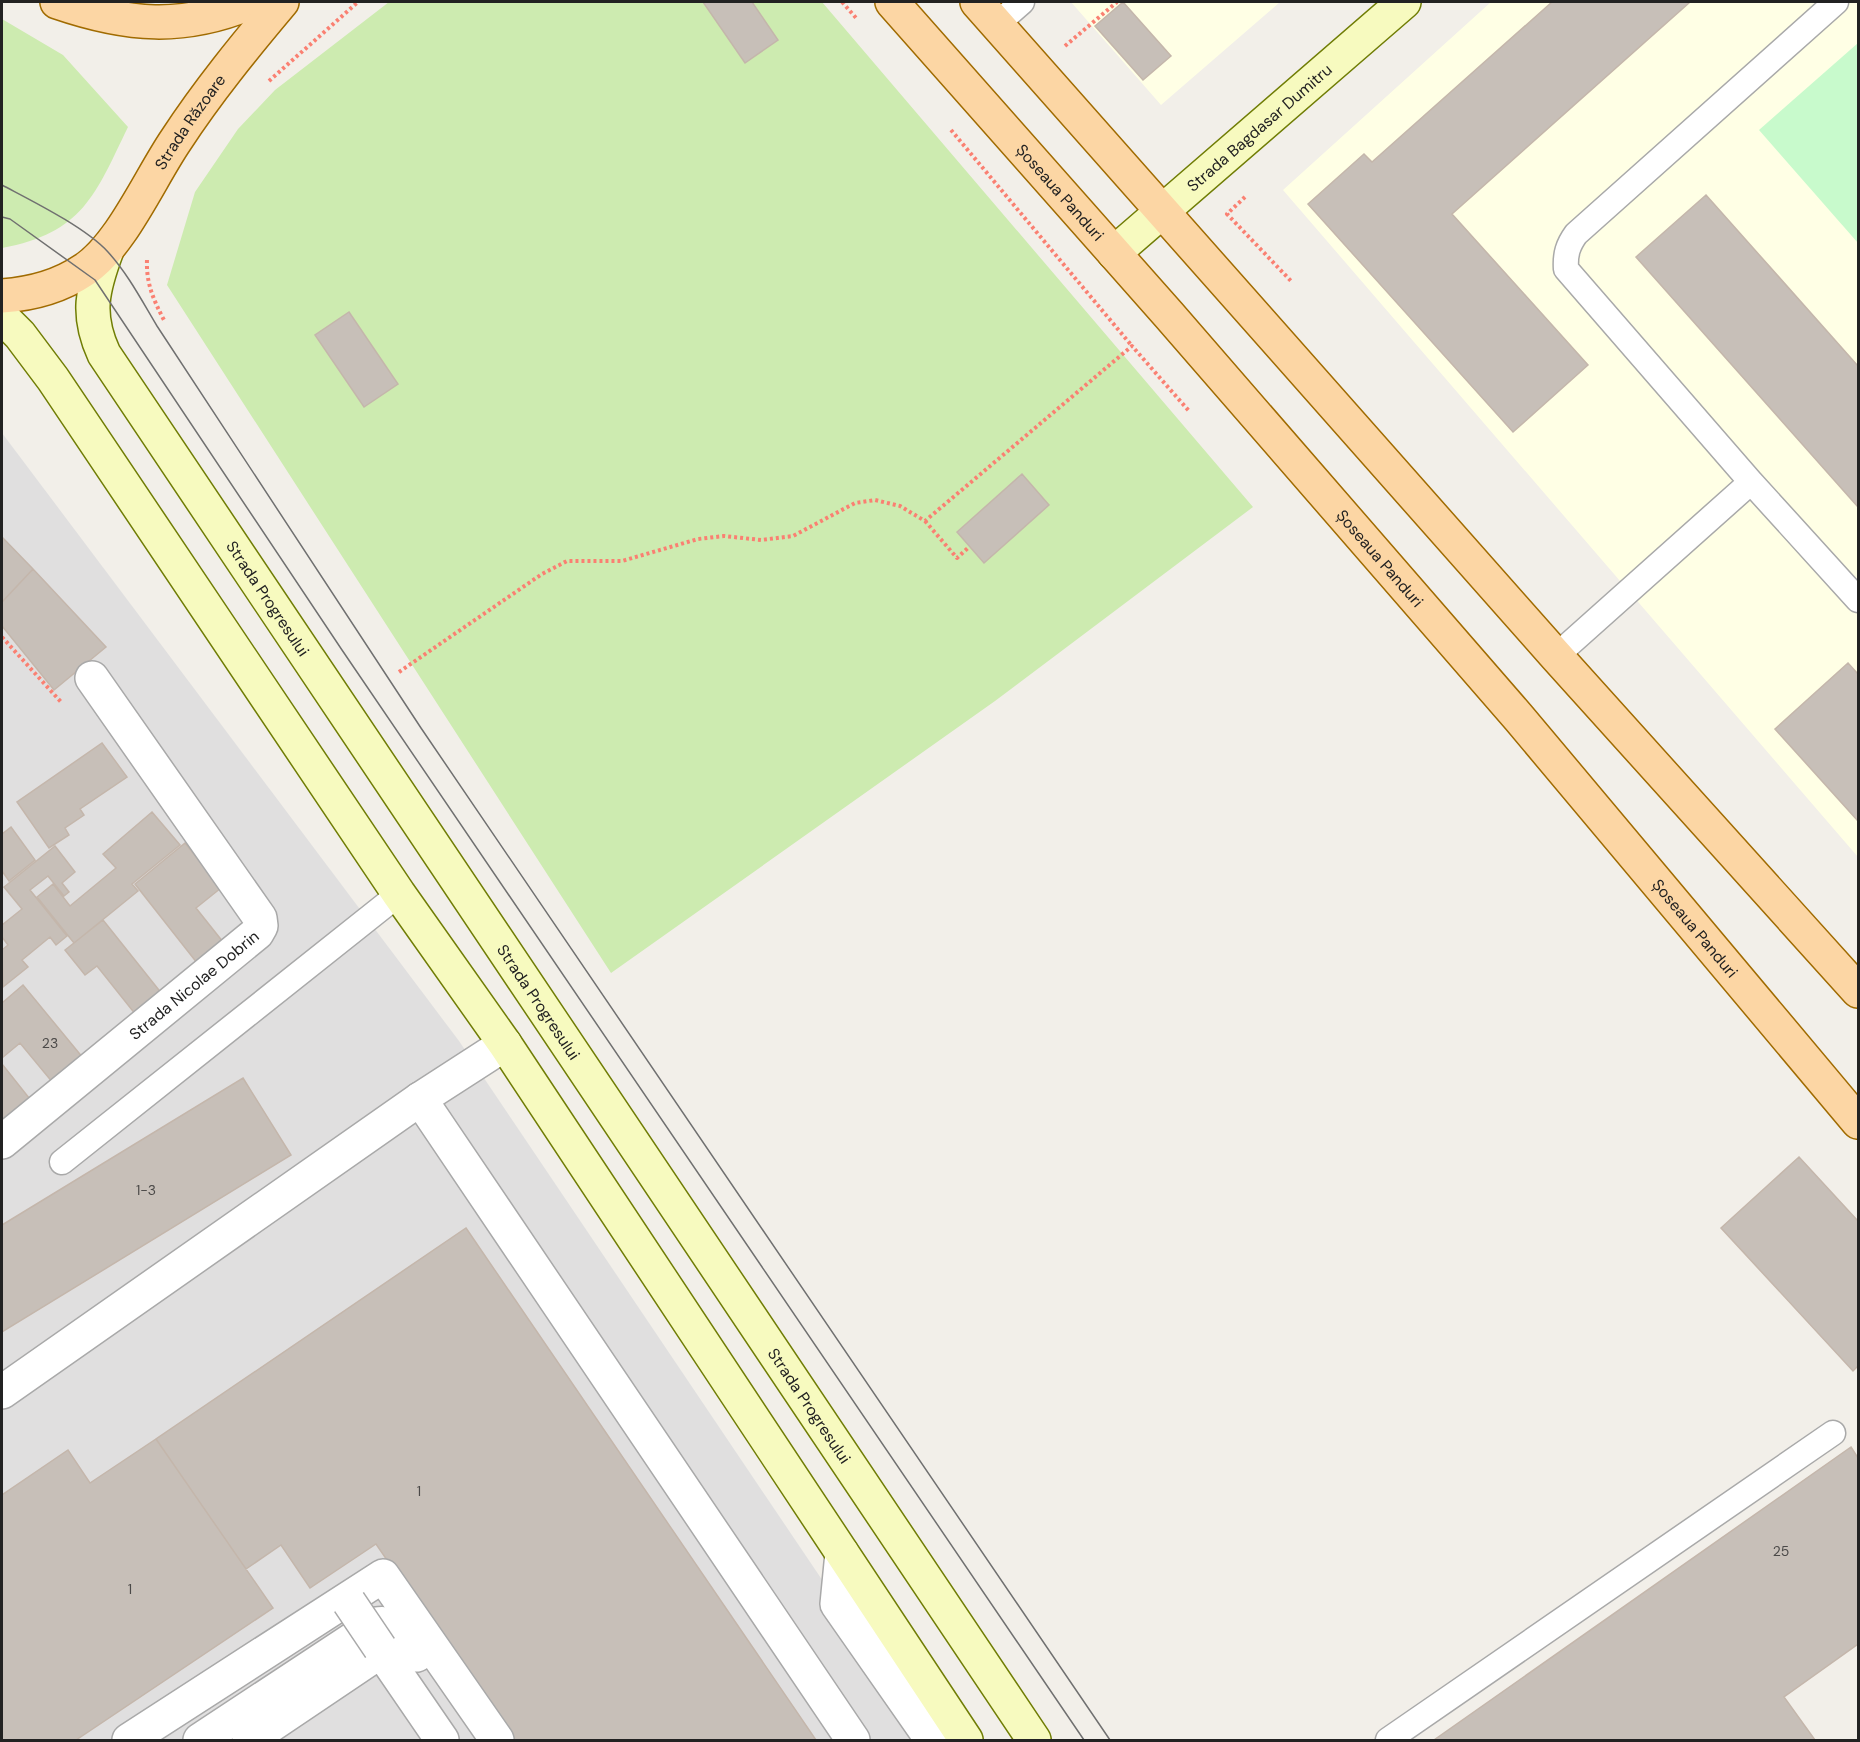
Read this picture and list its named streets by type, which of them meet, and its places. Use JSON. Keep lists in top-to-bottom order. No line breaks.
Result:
{"streets":{"main road":["Strada Răzoare","Strada Bagdasar Dumitru","Șoseaua Panduri","Strada Progresului"],"street":["Strada Nicolae Dobrin"]},"crossings":[["Strada Răzoare","Strada Progresului"],["Strada Bagdasar Dumitru","Șoseaua Panduri"]],"house_numbers":["23","1-3","1","25","1"]}
